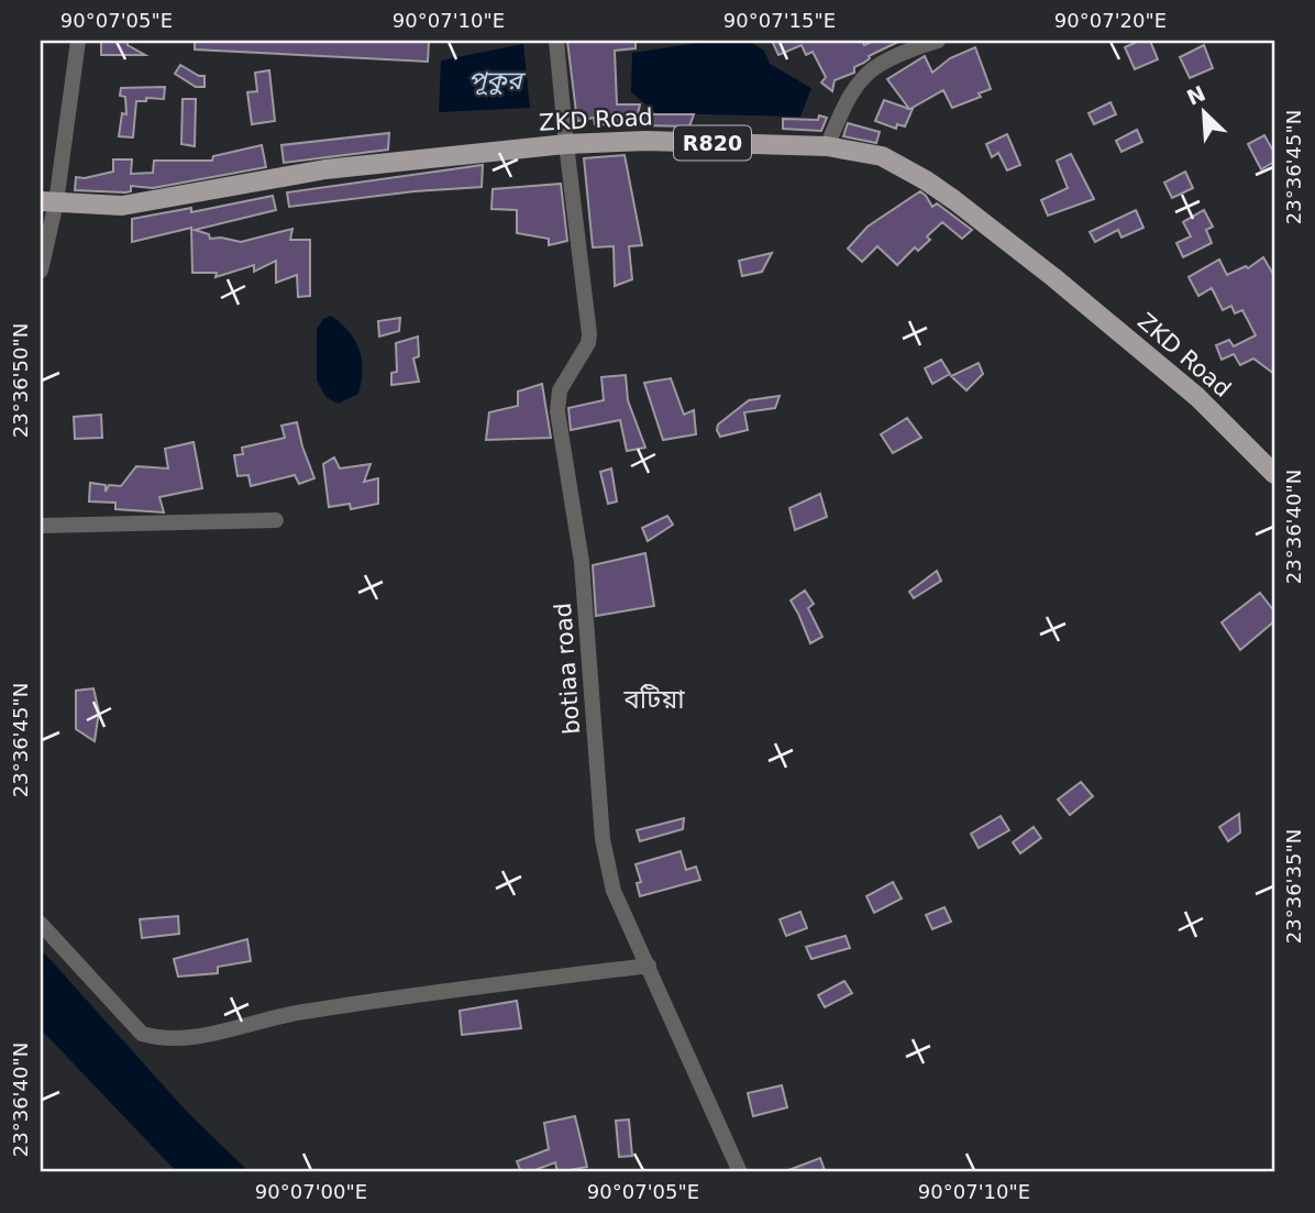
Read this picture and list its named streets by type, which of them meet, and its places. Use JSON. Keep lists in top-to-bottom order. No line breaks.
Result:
{"streets":{"main road":["ZKD Road","R820"],"street":["botiaa road"]},"crossings":[["ZKD Road","botiaa road"]],"districts":["বটিয়া"],"water":["পূকুর"],"north":"top left","coordinates":["90°07'05\"E","90°07'10\"E","90°07'15\"E","90°07'20\"E","23°36'45\"N","23°36'50\"N","23°36'40\"N","23°36'35\"N","90°07'00\"E"]}
